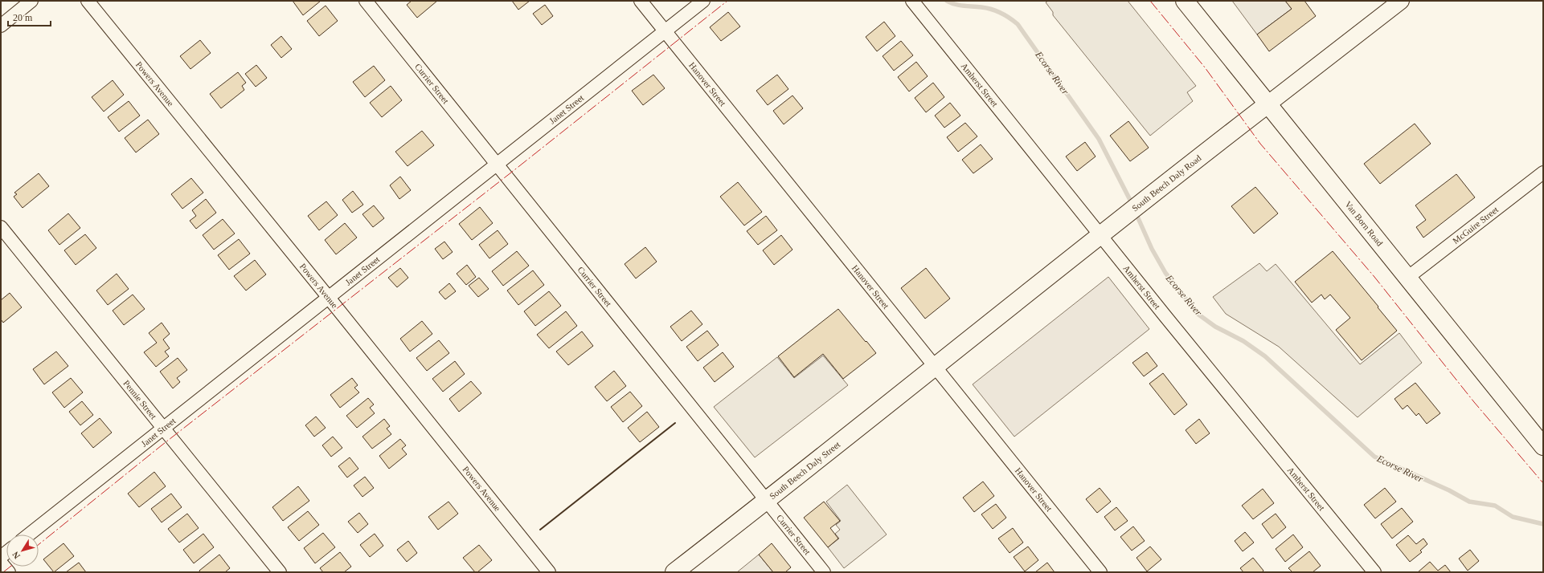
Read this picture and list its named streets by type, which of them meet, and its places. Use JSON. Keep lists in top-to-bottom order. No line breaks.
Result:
{"streets":{"main road":["South Beech Daly Road","Van Born Road","South Beech Daly Street"],"street":["Powers Avenue","Currier Street","Hanover Street","Amherst Street","Janet Street","McGuire Street","Pennie Street"]},"crossings":[["Powers Avenue","Janet Street"],["Currier Street","Janet Street"],["Currier Street","South Beech Daly Street"],["Hanover Street","Janet Street"],["Hanover Street","South Beech Daly Road"],["Hanover Street","South Beech Daly Street"],["Amherst Street","South Beech Daly Road"],["Janet Street","Pennie Street"],["South Beech Daly Road","Van Born Road"],["South Beech Daly Road","South Beech Daly Street"],["Van Born Road","McGuire Street"]],"water":["Ecorse River"],"scale_bar":"20 m","north":"bottom left"}
